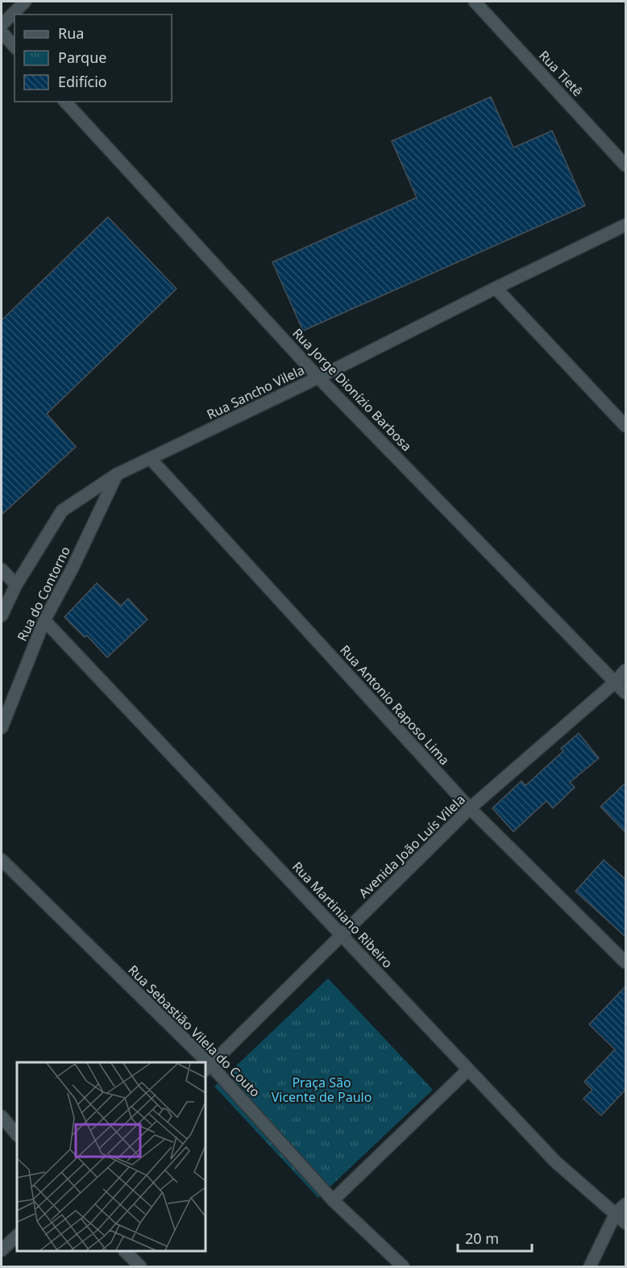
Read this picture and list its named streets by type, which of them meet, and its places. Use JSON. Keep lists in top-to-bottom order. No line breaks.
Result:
{"streets":{"street":["Rua Tietê","Rua Jorge Dionízio Barbosa","Rua Sancho Vilela","Rua do Contorno","Rua Antonio Raposo Lima","Avenida João Luís Vilela","Rua Martiniano Ribeiro","Rua Sebastião Vilela do Couto"]},"crossings":[["Rua Jorge Dionízio Barbosa","Rua Sancho Vilela"],["Rua Jorge Dionízio Barbosa","Avenida João Luís Vilela"],["Rua Sancho Vilela","Rua do Contorno"],["Rua Sancho Vilela","Rua Antonio Raposo Lima"],["Rua do Contorno","Rua Martiniano Ribeiro"],["Rua Antonio Raposo Lima","Avenida João Luís Vilela"],["Avenida João Luís Vilela","Rua Martiniano Ribeiro"],["Avenida João Luís Vilela","Rua Sebastião Vilela do Couto"]],"parks":["Praça São Vicente de Paulo"],"legend":["Rua","Parque","Edifício"],"scale_bar":"20 m"}
